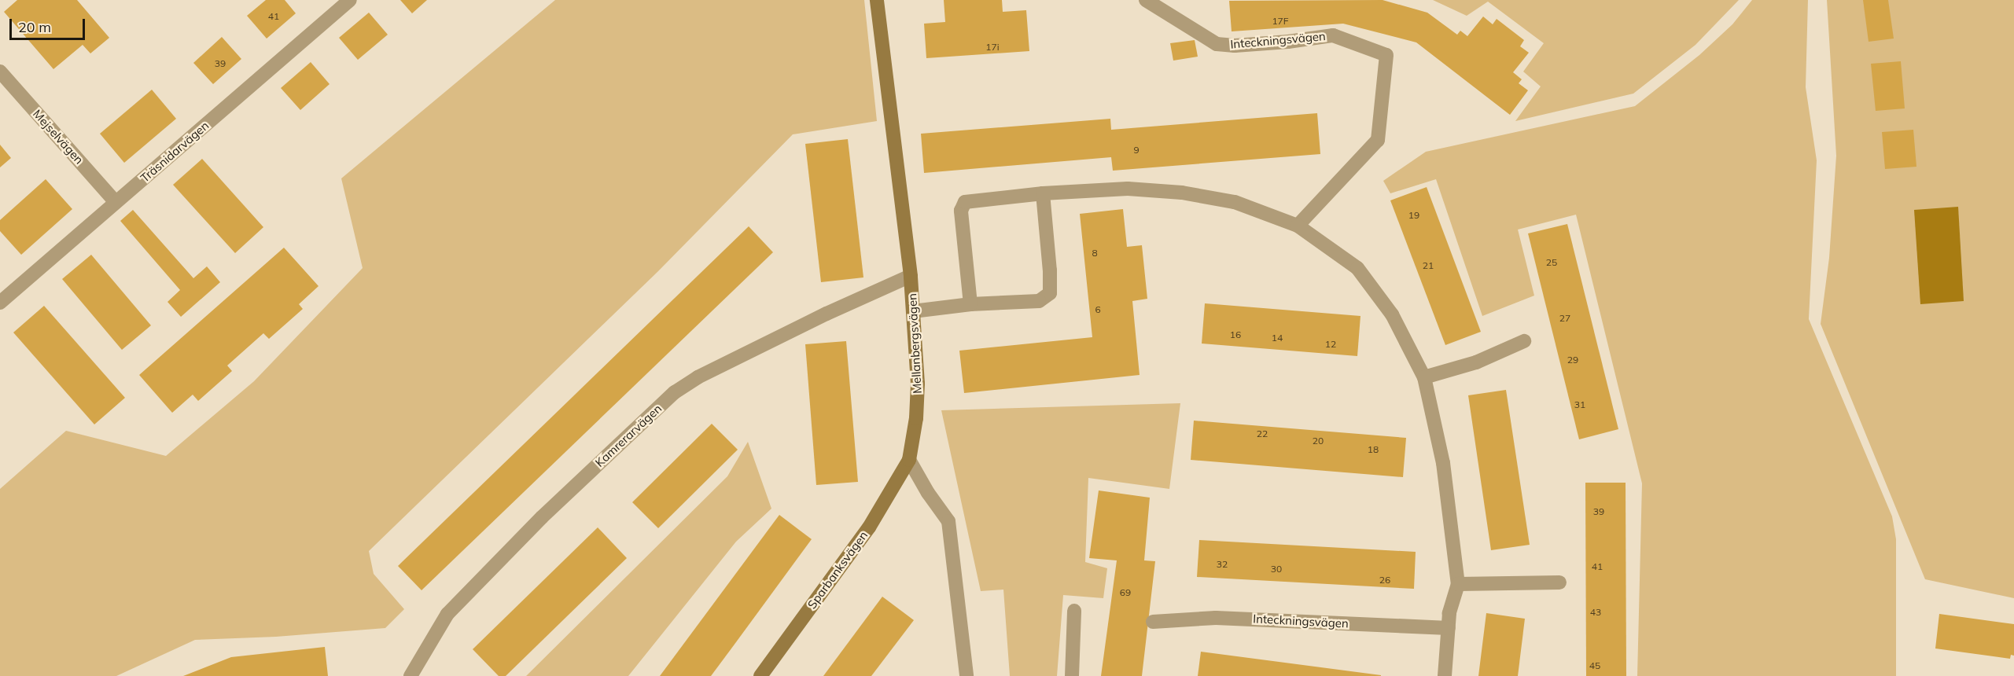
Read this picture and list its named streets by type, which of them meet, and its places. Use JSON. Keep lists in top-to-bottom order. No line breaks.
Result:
{"streets":{"street":["Inteckningsvägen","Mejselvägen","Träsnidarvägen","Mellanbergsvägen","Kamrerarvägen","Sparbanksvägen"]},"crossings":[["Mejselvägen","Träsnidarvägen"],["Mellanbergsvägen","Kamrerarvägen"],["Mellanbergsvägen","Sparbanksvägen"]],"house_numbers":["41","17F","17i","39","9","19","8","25","21","6","27","16","14","12","29","31","22","20","18","39","32","41","30","26","69","43","45"],"scale_bar":"20 m"}
